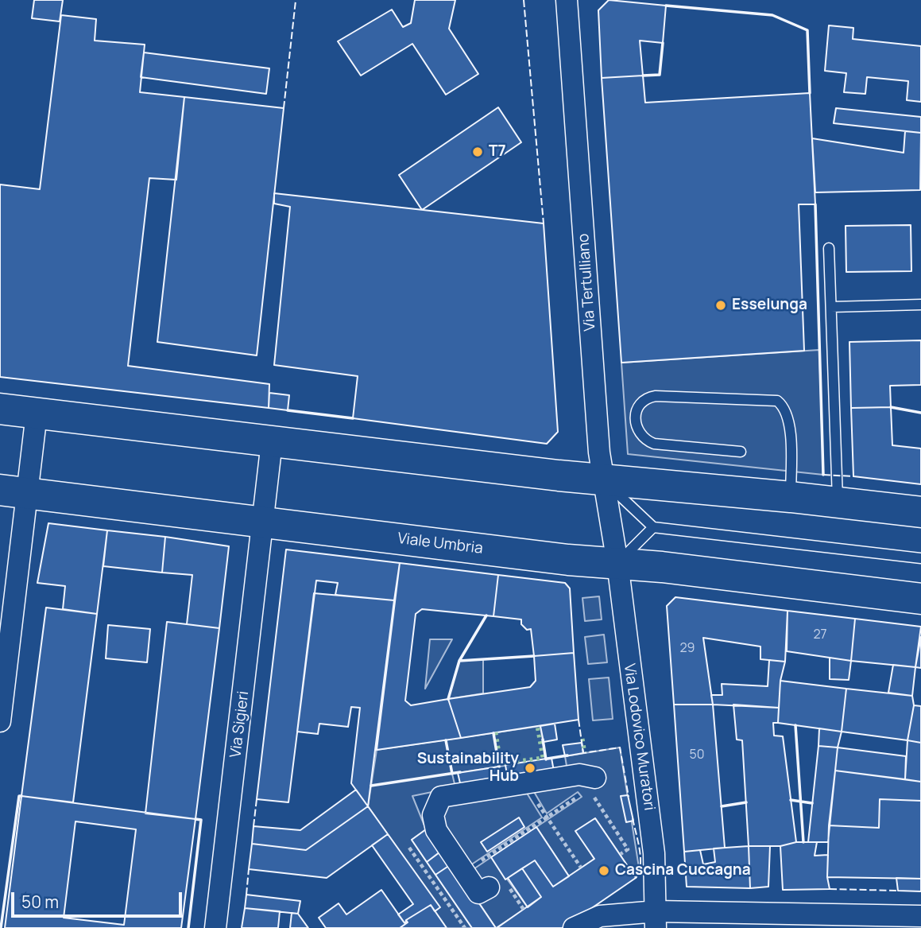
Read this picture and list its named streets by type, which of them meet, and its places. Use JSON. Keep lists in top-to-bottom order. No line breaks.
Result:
{"streets":{"main road":["Viale Umbria"],"street":["Via Tertulliano","Via Sigieri","Via Lodovico Muratori"]},"crossings":[["Via Tertulliano","Viale Umbria"],["Via Tertulliano","Via Lodovico Muratori"],["Viale Umbria","Via Sigieri"],["Viale Umbria","Via Lodovico Muratori"]],"places":["T7","Esselunga","Sustainability Hub","Cascina Cuccagna"],"house_numbers":["27","29","50"],"scale_bar":"50 m"}
